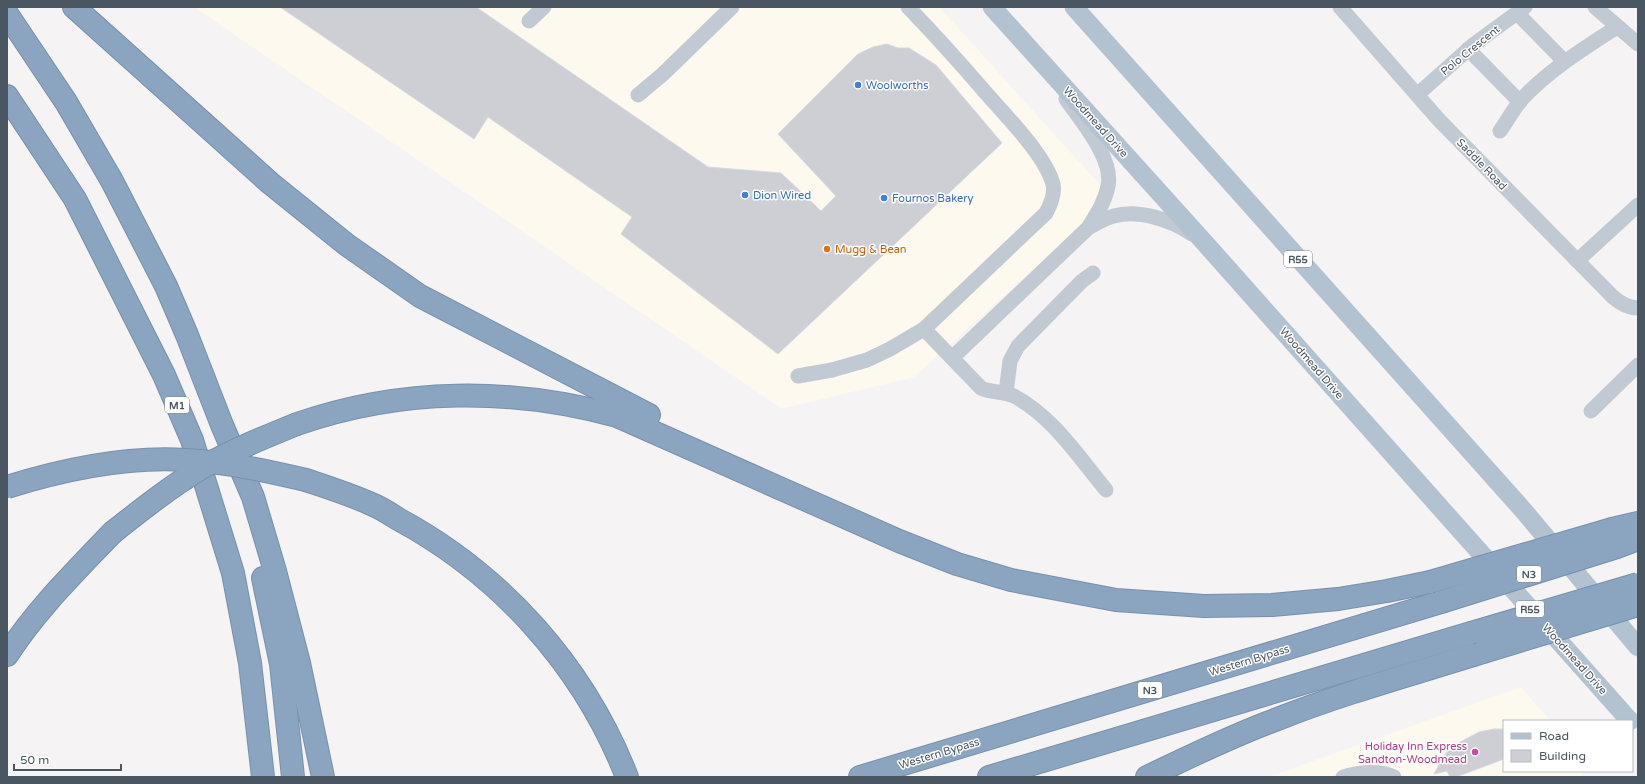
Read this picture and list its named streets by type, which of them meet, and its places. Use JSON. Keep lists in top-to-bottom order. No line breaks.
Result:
{"streets":{"highway":["M1","N3","Western Bypass"],"main road":["Woodmead Drive","R55"],"street":["Polo Crescent","Saddle Road"]},"crossings":[["Polo Crescent","Saddle Road"]],"places":["Woolworths","Dion Wired","Fournos Bakery","Mugg & Bean","Holiday Inn Express Sandton-Woodmead"],"legend":["Road","Building"],"scale_bar":"50 m"}
